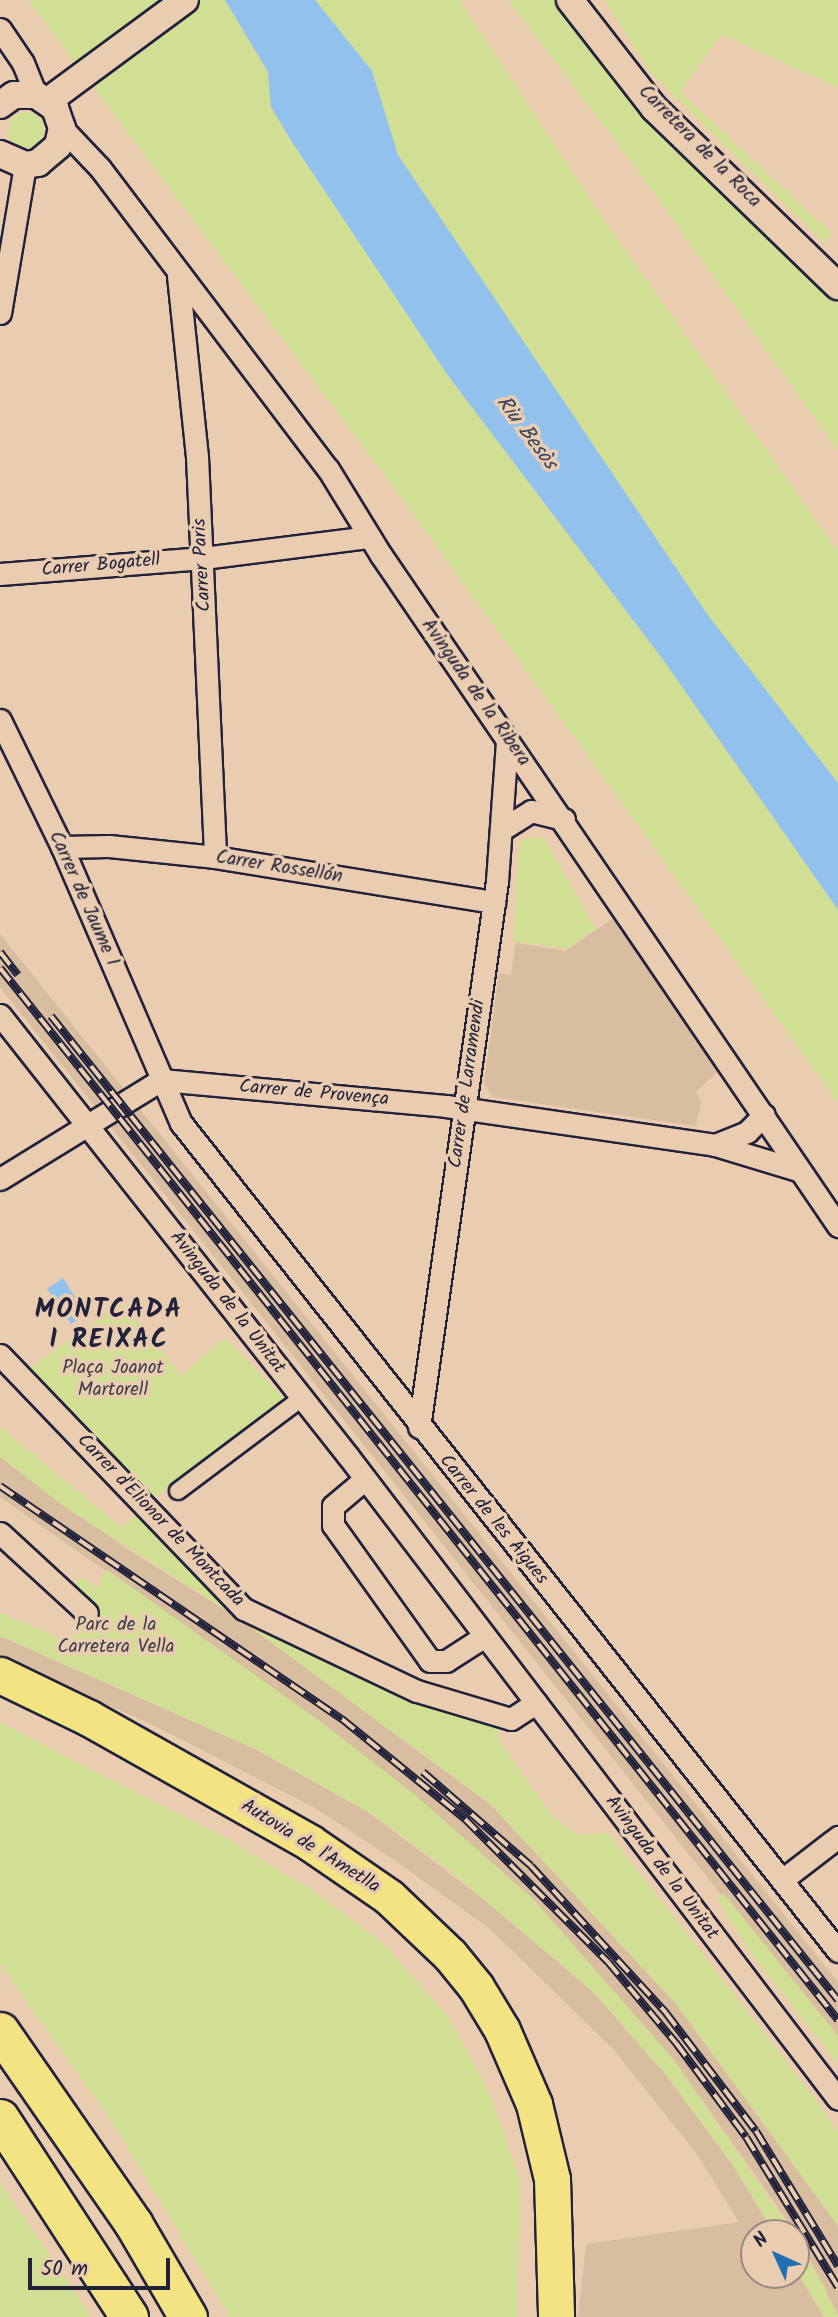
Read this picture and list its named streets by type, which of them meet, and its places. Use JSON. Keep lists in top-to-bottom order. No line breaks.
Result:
{"streets":{"highway":["Autovia de l'Ametlla"],"street":["Carretera de la Roca","Carrer Paris","Carrer Bogatell","Avinguda de la Ribera","Carrer Rossellón","Carrer de Jaume I","Carrer de Larramendi","Carrer de Provença","Avinguda de la Unitat","Carrer de les Aigues","Carrer d'Elionor de Montcada"]},"crossings":[["Carrer Paris","Carrer Bogatell"],["Carrer Paris","Avinguda de la Ribera"],["Carrer Paris","Carrer Rossellón"],["Carrer Bogatell","Avinguda de la Ribera"],["Avinguda de la Ribera","Carrer de Larramendi"],["Avinguda de la Ribera","Carrer de Provença"],["Carrer Rossellón","Carrer de Jaume I"],["Carrer Rossellón","Carrer de Larramendi"],["Carrer de Jaume I","Carrer de Provença"],["Carrer de Jaume I","Carrer de les Aigues"],["Carrer de Larramendi","Carrer de Provença"],["Carrer de Larramendi","Carrer de les Aigues"],["Carrer de Provença","Carrer de les Aigues"],["Avinguda de la Unitat","Carrer d'Elionor de Montcada"]],"districts":["MONTCADA I REIXAC"],"water":["Riu Besòs"],"parks":["Plaça Joanot Martorell","Parc de la Carretera Vella"],"scale_bar":"50 m","north":"top left"}
